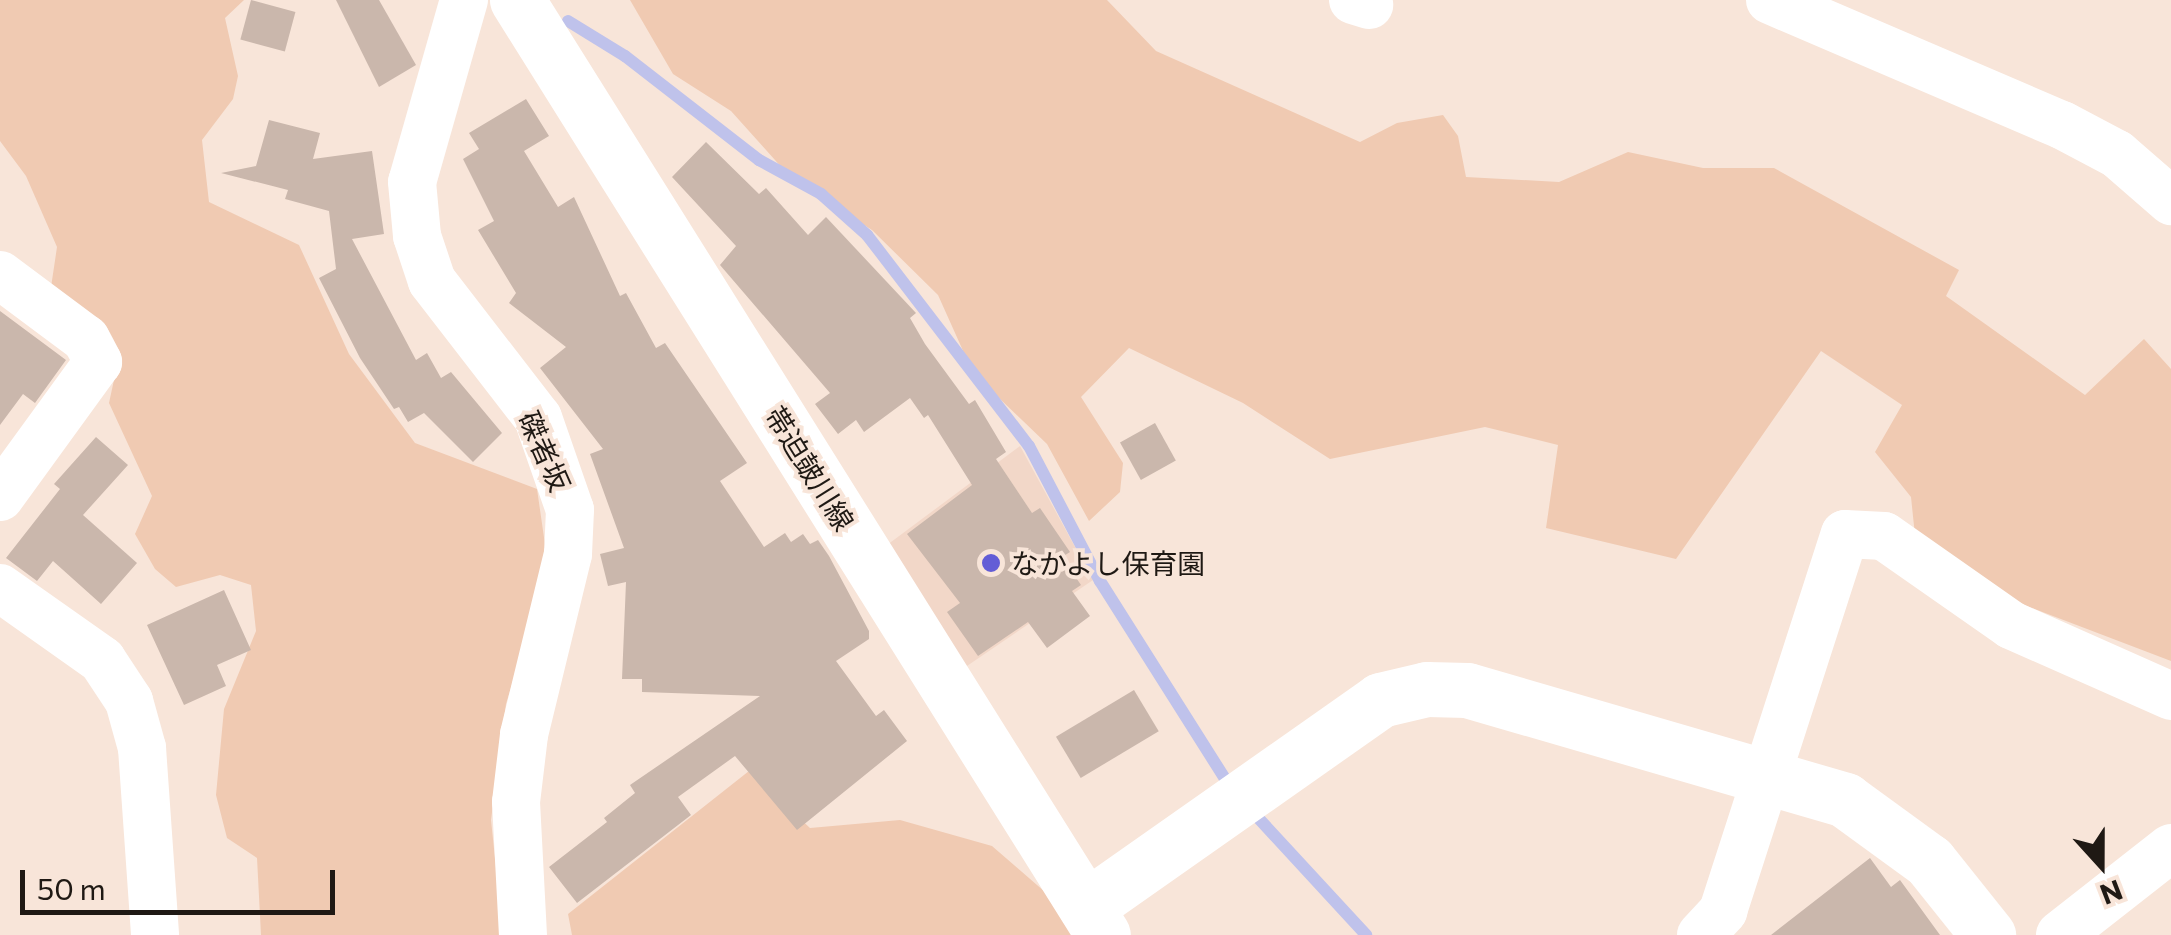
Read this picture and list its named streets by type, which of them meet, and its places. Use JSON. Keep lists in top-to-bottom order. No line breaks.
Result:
{"streets":{"street":["磔者坂","帯迫皷川線"]},"places":["なかよし保育園"],"scale_bar":"50 m","north":"bottom"}
